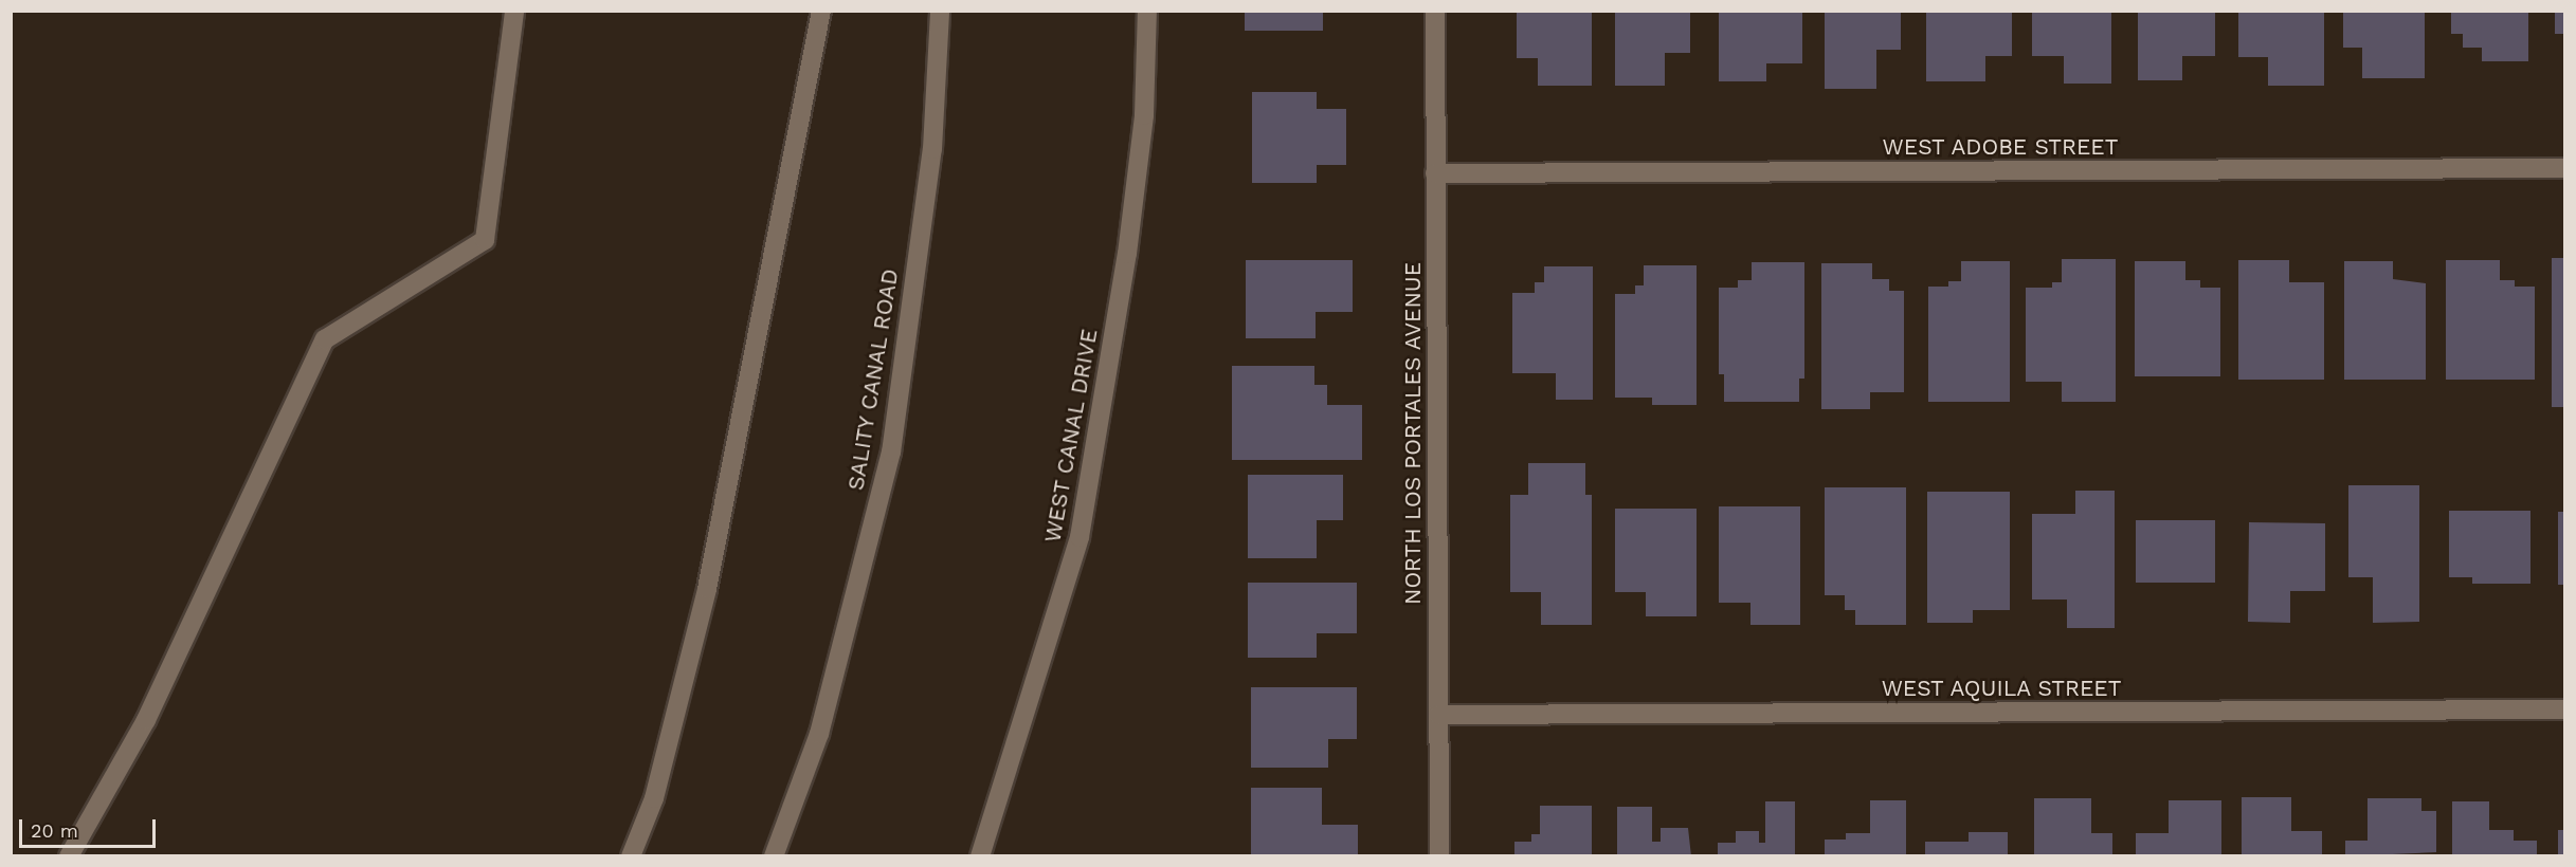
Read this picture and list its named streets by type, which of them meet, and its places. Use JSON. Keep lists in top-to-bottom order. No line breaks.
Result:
{"streets":{"street":["WEST ADOBE STREET","SALITY CANAL ROAD","NORTH LOS PORTALES AVENUE","WEST CANAL DRIVE","WEST AQUILA STREET"]},"crossings":[["WEST ADOBE STREET","NORTH LOS PORTALES AVENUE"],["NORTH LOS PORTALES AVENUE","WEST AQUILA STREET"]],"scale_bar":"20 m"}
